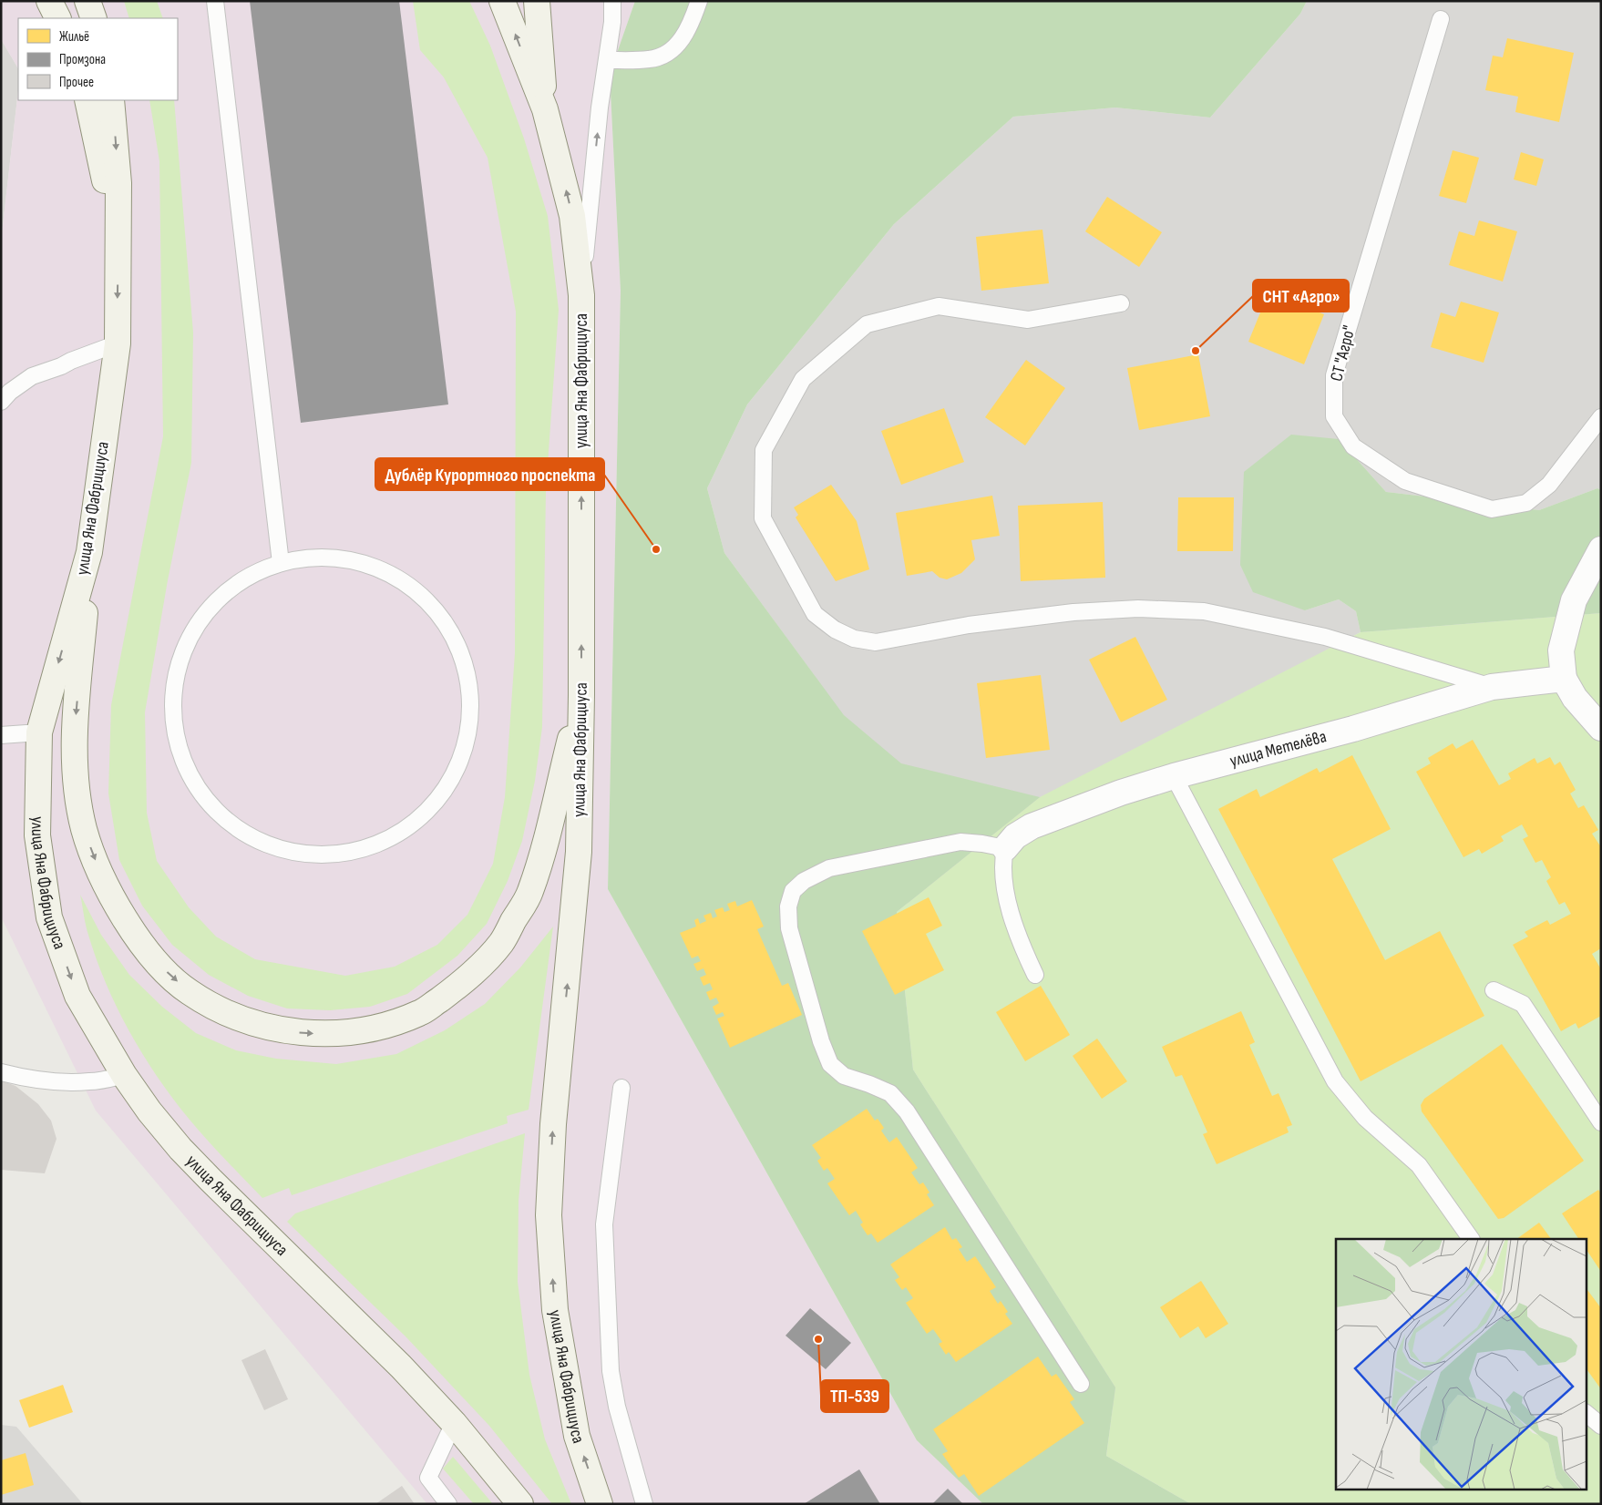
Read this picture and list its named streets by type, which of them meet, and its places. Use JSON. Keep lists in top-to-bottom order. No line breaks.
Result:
{"streets":{"main road":["улица Яна Фабрициуса"],"street":["улица Метелёва"],"lane":["СТ \"Агро\""]},"places":["СНТ «Агро»","Дублёр Курортного проспекта","ТП-539"],"legend":["Жильё","Промзона","Прочее"]}
